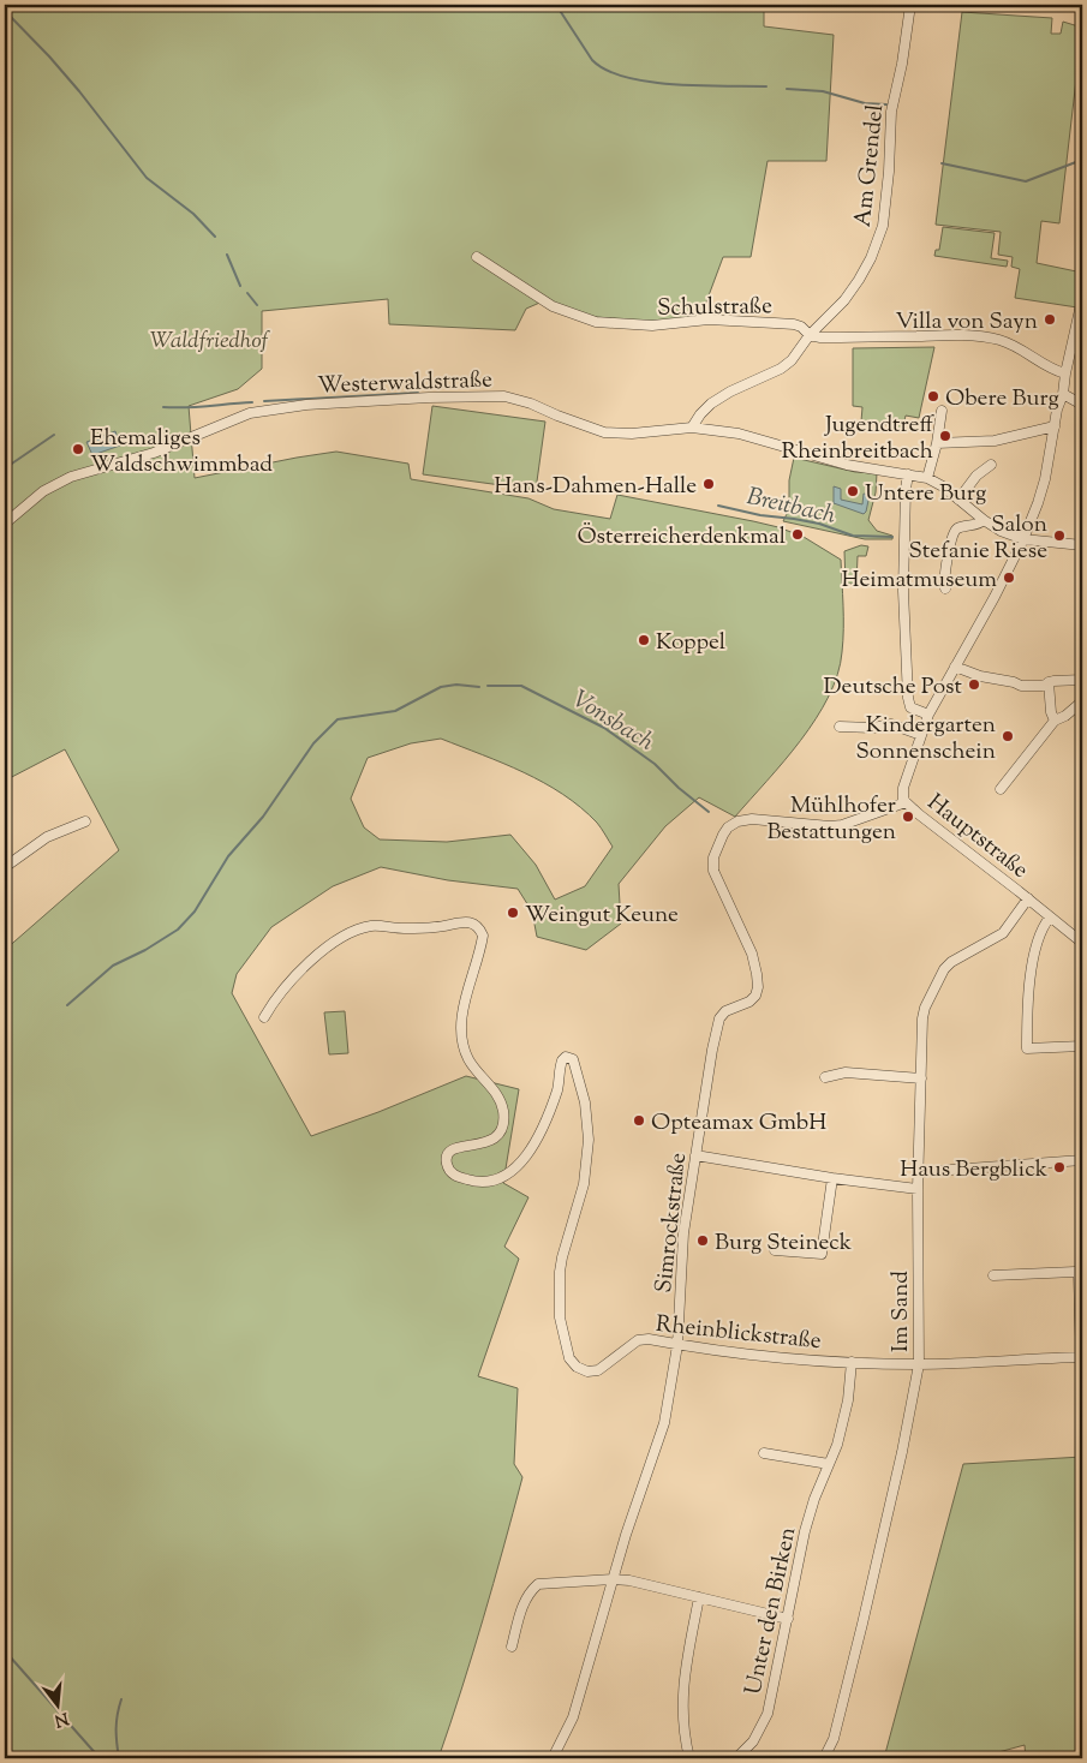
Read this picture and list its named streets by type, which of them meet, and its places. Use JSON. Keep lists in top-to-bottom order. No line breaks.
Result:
{"streets":{"street":["Am Grendel","Schulstraße","Westerwaldstraße","Hauptstraße","Simrockstraße","Im Sand","Rheinblickstraße","Unter den Birken"]},"crossings":[["Am Grendel","Schulstraße"],["Am Grendel","Westerwaldstraße"],["Schulstraße","Hauptstraße"],["Westerwaldstraße","Hauptstraße"],["Hauptstraße","Simrockstraße"],["Hauptstraße","Im Sand"],["Simrockstraße","Rheinblickstraße"],["Im Sand","Rheinblickstraße"],["Rheinblickstraße","Unter den Birken"]],"water":["Breitbach","Vonsbach"],"parks":["Waldfriedhof"],"places":["Villa von Sayn","Obere Burg","Jugendtreff Rheinbreitbach","Ehemaliges Waldschwimmbad","Hans-Dahmen-Halle","Untere Burg","Österreicherdenkmal","Salon Stefanie Riese","Heimatmuseum","Koppel","Deutsche Post","Kindergarten Sonnenschein","Mühlhofer Bestattungen","Weingut Keune","Opteamax GmbH","Haus Bergblick","Burg Steineck"],"north":"bottom"}
